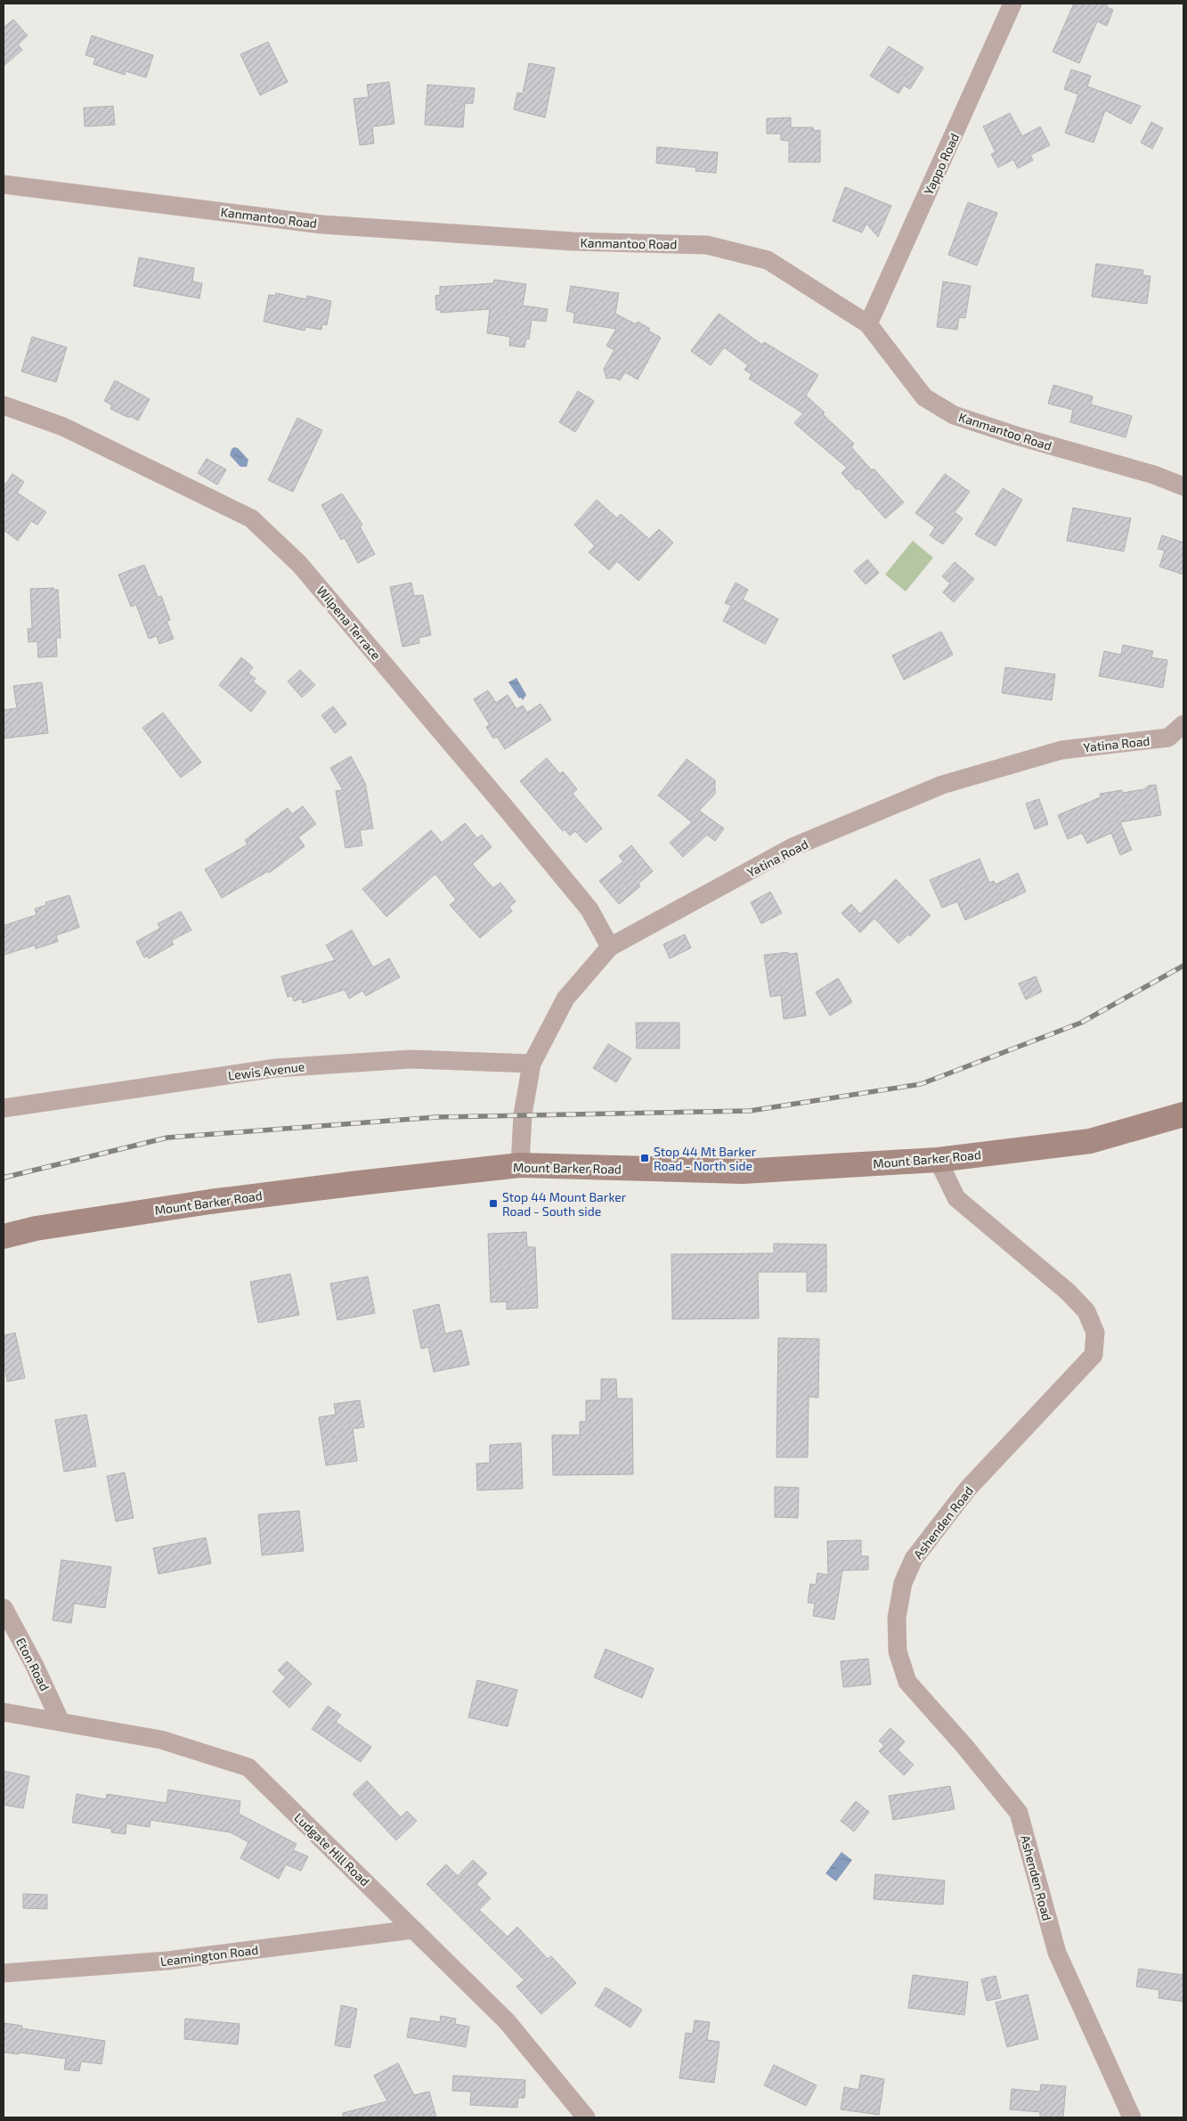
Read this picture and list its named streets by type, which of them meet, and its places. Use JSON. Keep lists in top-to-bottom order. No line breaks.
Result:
{"streets":{"main road":["Mount Barker Road"],"street":["Yappo Road","Kanmantoo Road","Wilpena Terrace","Yatina Road","Lewis Avenue","Ashenden Road","Eton Road","Ludgate Hill Road","Leamington Road"]},"crossings":[["Yappo Road","Kanmantoo Road"],["Wilpena Terrace","Yatina Road"],["Yatina Road","Lewis Avenue"],["Yatina Road","Mount Barker Road"],["Mount Barker Road","Ashenden Road"],["Eton Road","Ludgate Hill Road"],["Ludgate Hill Road","Leamington Road"]],"places":{"transit":["Stop 44 Mt Barker Road - North side","Stop 44 Mount Barker Road - South side"]}}
